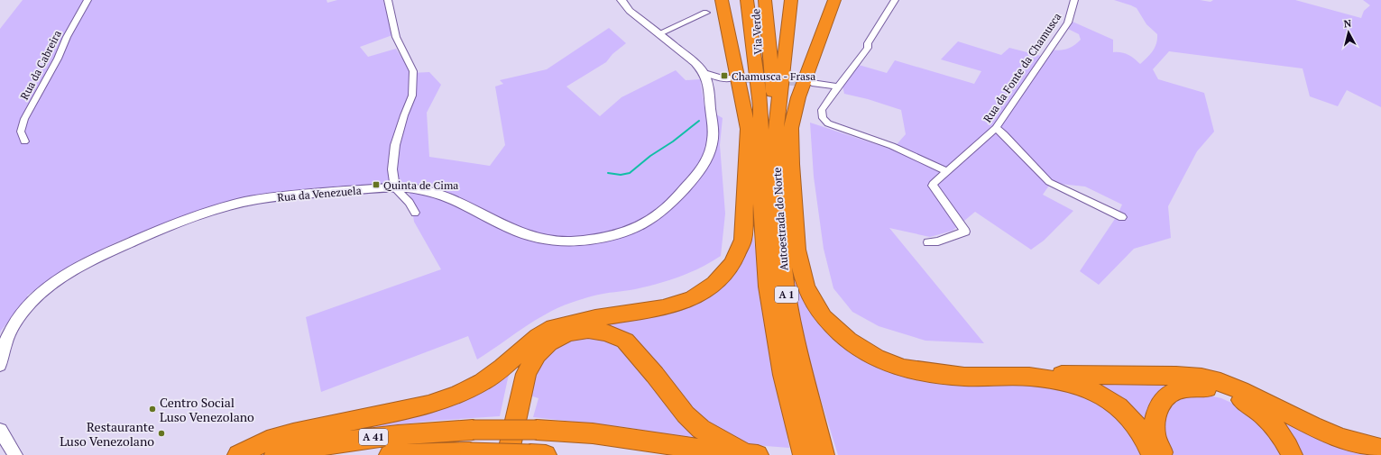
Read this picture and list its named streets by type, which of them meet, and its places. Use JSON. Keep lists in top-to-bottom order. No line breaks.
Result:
{"streets":{"highway":["Via Verde","Autoestrada do Norte","A 1","A 41"],"street":["Rua da Cabreira","Rua da Fonte da Chamusca","Rua da Venezuela"]},"crossings":[["Via Verde","Autoestrada do Norte"]],"places":{"transit":["Chamusca - Frasa","Quinta de Cima"],"other":["Centro Social Luso Venezolano","Restaurante Luso Venezolano"]},"north":"top"}
